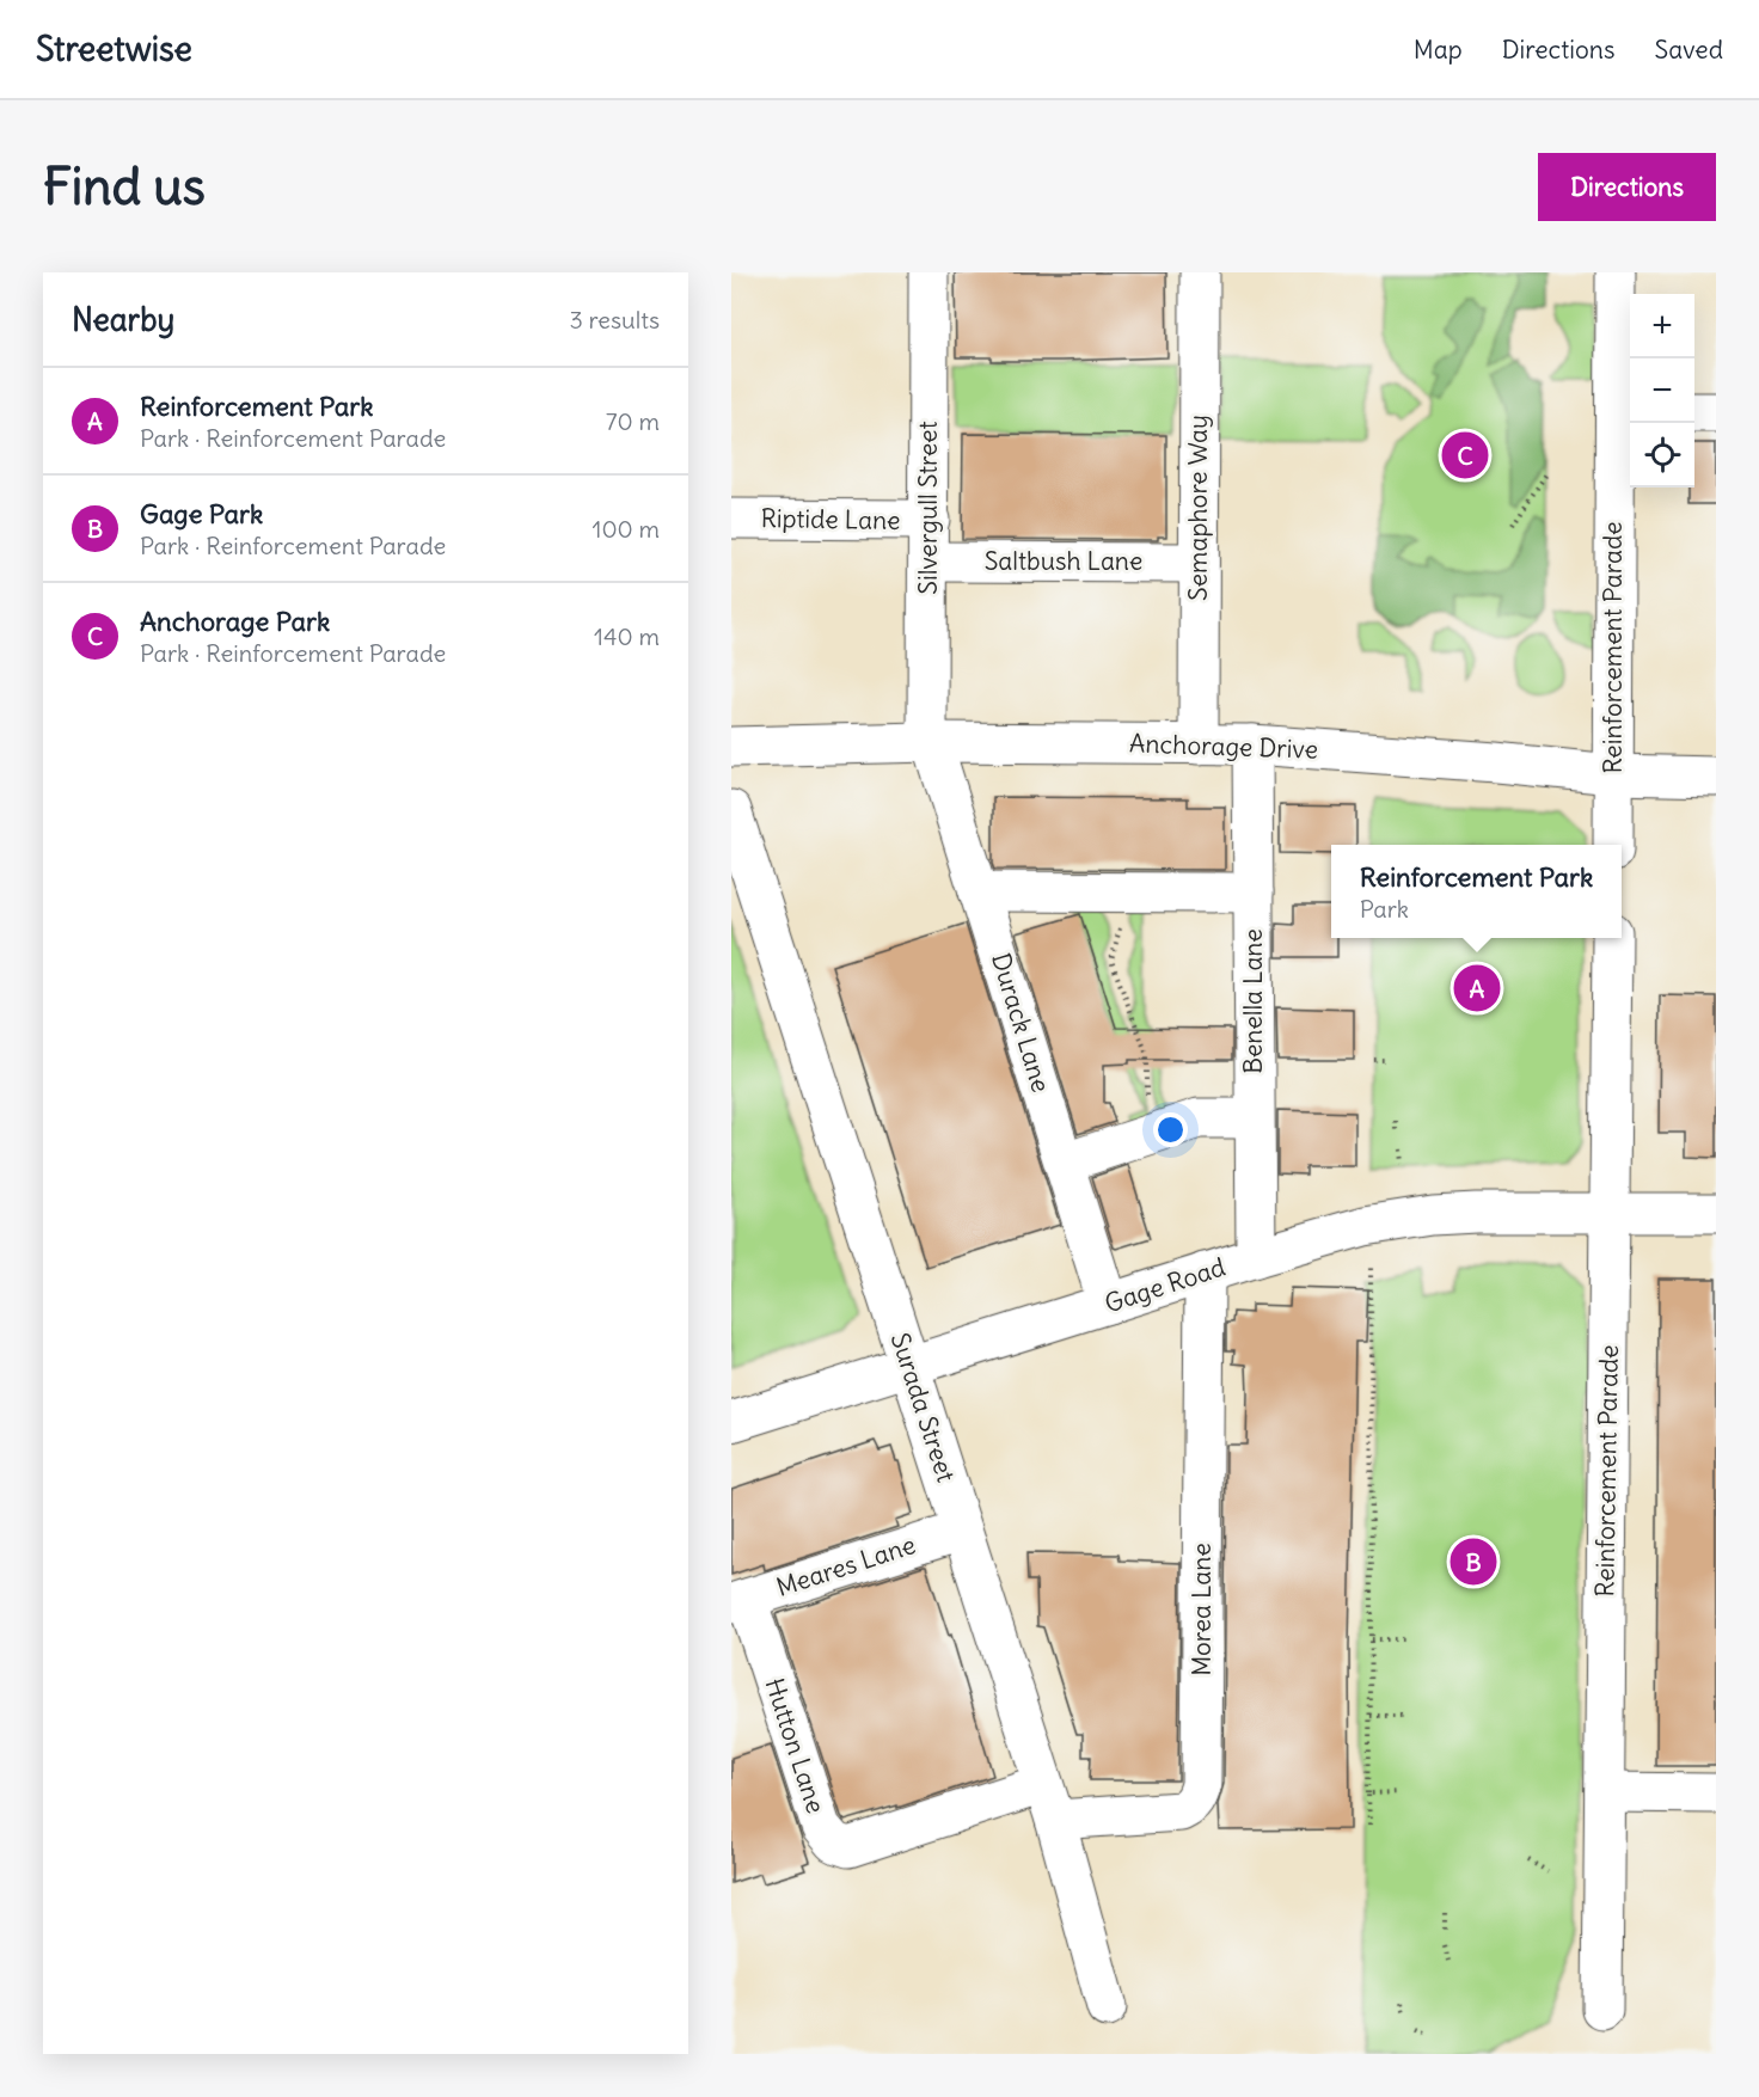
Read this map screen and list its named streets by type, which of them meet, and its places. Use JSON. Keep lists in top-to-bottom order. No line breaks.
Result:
{"streets":{"street":["Silvergull Street","Semaphore Way","Riptide Lane","Saltbush Lane","Reinforcement Parade","Anchorage Drive","Benella Lane","Durack Lane","Gage Road","Surada Street","Meares Lane","Morea Lane","Hutton Lane"]},"crossings":[["Silvergull Street","Riptide Lane"],["Silvergull Street","Saltbush Lane"],["Silvergull Street","Anchorage Drive"],["Silvergull Street","Durack Lane"],["Semaphore Way","Saltbush Lane"],["Semaphore Way","Anchorage Drive"],["Reinforcement Parade","Anchorage Drive"],["Reinforcement Parade","Gage Road"],["Anchorage Drive","Benella Lane"],["Anchorage Drive","Durack Lane"],["Benella Lane","Gage Road"],["Durack Lane","Gage Road"],["Gage Road","Surada Street"],["Gage Road","Morea Lane"],["Surada Street","Meares Lane"],["Surada Street","Morea Lane"],["Surada Street","Hutton Lane"],["Meares Lane","Hutton Lane"],["Morea Lane","Hutton Lane"]],"page":{"header":"Streetwise","nav":["Map","Directions","Saved"],"buttons":"Directions","title":"Find us","heading":["Nearby","3 results"],"map_buttons":["+","−"],"list":[{"mark":"A","name":"Reinforcement Park","note":"Park · Reinforcement Parade","value":"70 m"},{"mark":"B","name":"Gage Park","note":"Park · Reinforcement Parade","value":"100 m"},{"mark":"C","name":"Anchorage Park","note":"Park · Reinforcement Parade","value":"140 m"}],"pins":["C","A","B"],"popup":["Reinforcement Park","Park"]}}
